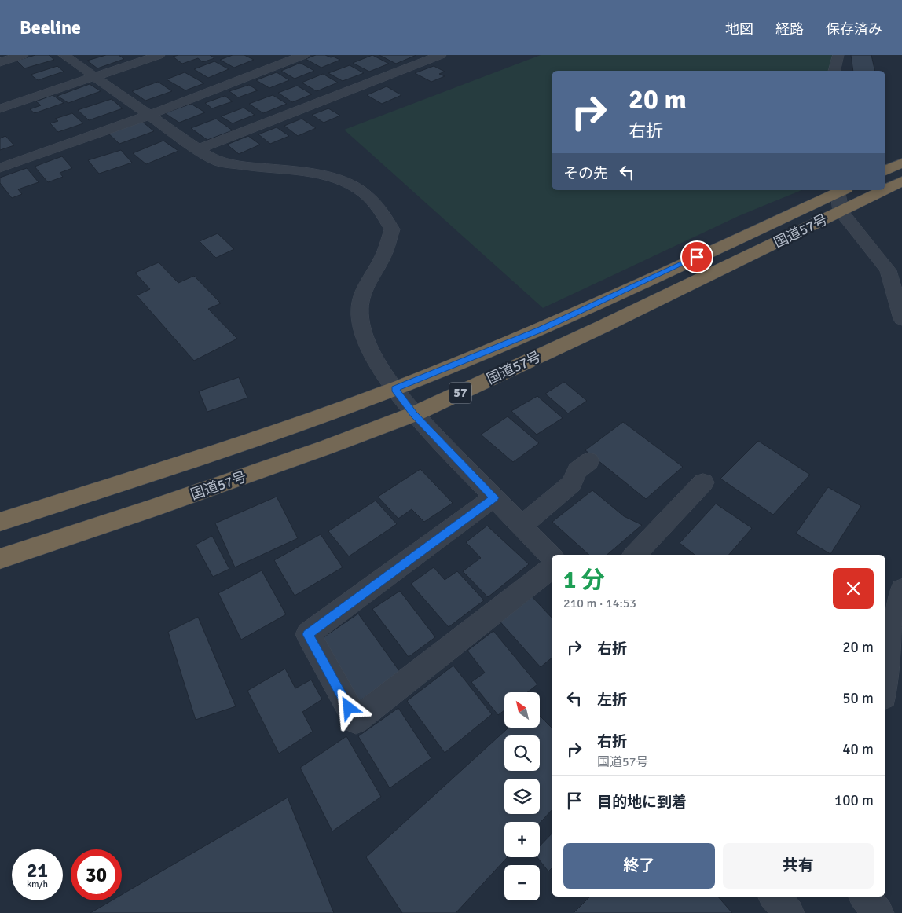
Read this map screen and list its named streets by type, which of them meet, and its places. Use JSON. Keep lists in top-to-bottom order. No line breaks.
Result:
{"streets":{"highway":["国道57号","57"]},"north":"top left","page":{"header":"Beeline","nav":["地図","経路","保存済み"],"turn":["20 m","右折"],"then":"その先","heading":["1 分","210 m · 14:53"],"list":[{"name":"右折","value":"20 m"},{"name":"左折","value":"50 m"},{"name":"右折","note":"国道57号","value":"40 m"},{"name":"目的地に到着","value":"100 m"}],"map_buttons":["+","−"],"buttons":["終了","共有"],"speed":"21 km/h","limit":"30"}}
